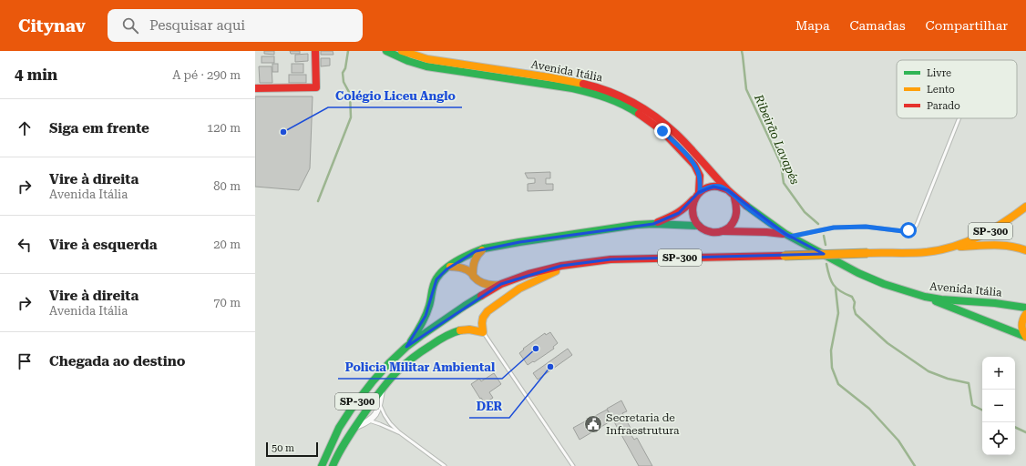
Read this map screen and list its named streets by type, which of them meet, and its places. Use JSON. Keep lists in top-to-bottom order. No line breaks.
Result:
{"streets":{"main road":["Avenida Itália","SP-300"]},"water":["Ribeirão Lavapés"],"places":{"other":["Colégio Liceu Anglo","Policia Militar Ambiental","DER"],"public building":["Secretaria de Infraestrutura"]},"legend":["Livre","Lento","Parado"],"scale_bar":"50 m","page":{"header":"Citynav","search":"Pesquisar aqui","nav":["Mapa","Camadas","Compartilhar"],"heading":["4 min","A pé · 290 m"],"list":[["Siga em frente","120 m"],["Vire à direita","Avenida Itália","80 m"],["Vire à esquerda","20 m"],["Vire à direita","Avenida Itália","70 m"],"Chegada ao destino"],"map_buttons":["+","−"],"scale":"50 m"}}
